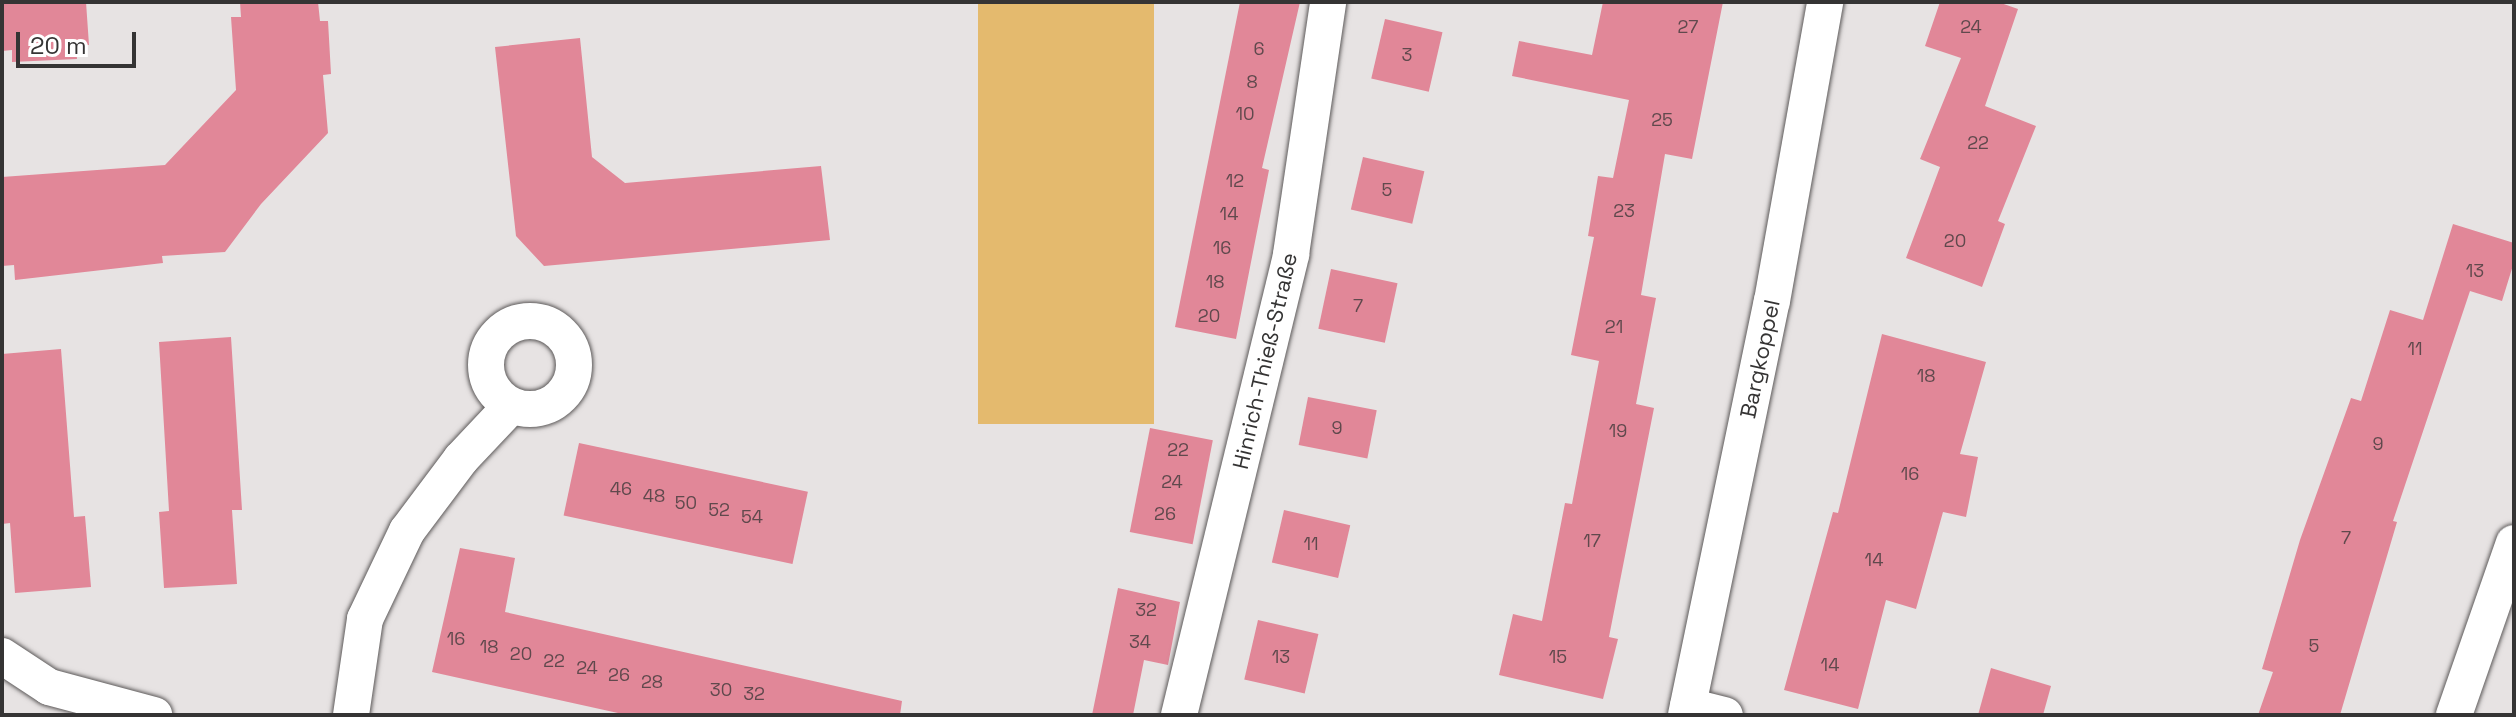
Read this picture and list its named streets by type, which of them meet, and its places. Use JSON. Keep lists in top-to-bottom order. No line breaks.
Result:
{"streets":{"street":["Bargkoppel","Hinrich-Thieß-Straße"]},"house_numbers":["27","24","6","3","8","10","25","22","12","5","23","14","20","16","13","18","7","20","21","11","18","9","19","9","22","16","24","46","48","50","52","26","54","7","17","11","14","32","16","34","5","18","20","13","15","22","14","24","26","28","30","32"],"scale_bar":"20 m"}
